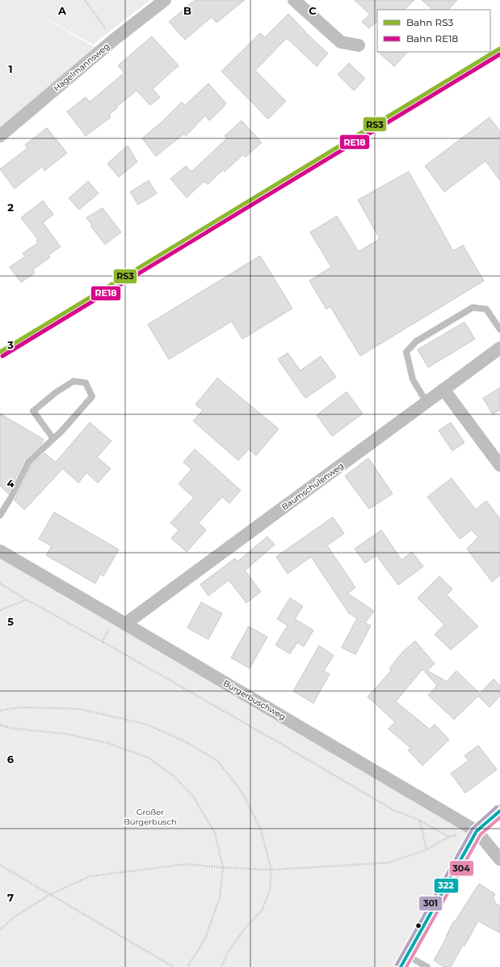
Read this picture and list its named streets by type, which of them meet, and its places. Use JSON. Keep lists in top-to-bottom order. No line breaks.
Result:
{"streets":{"street":["Hagelmannsweg","Baumschulenweg","Bürgerbuschweg"]},"crossings":[["Baumschulenweg","Bürgerbuschweg"]],"parks":["Großer Bürgerbusch"],"lines":["rail line RS3","rail line RE18","transit line 301","transit line 322","transit line 304"],"legend":["Bahn RS3","Bahn RE18"],"grid":{"columns":["A","B","C"],"rows":["1","2","3","4","5","6","7"]}}
